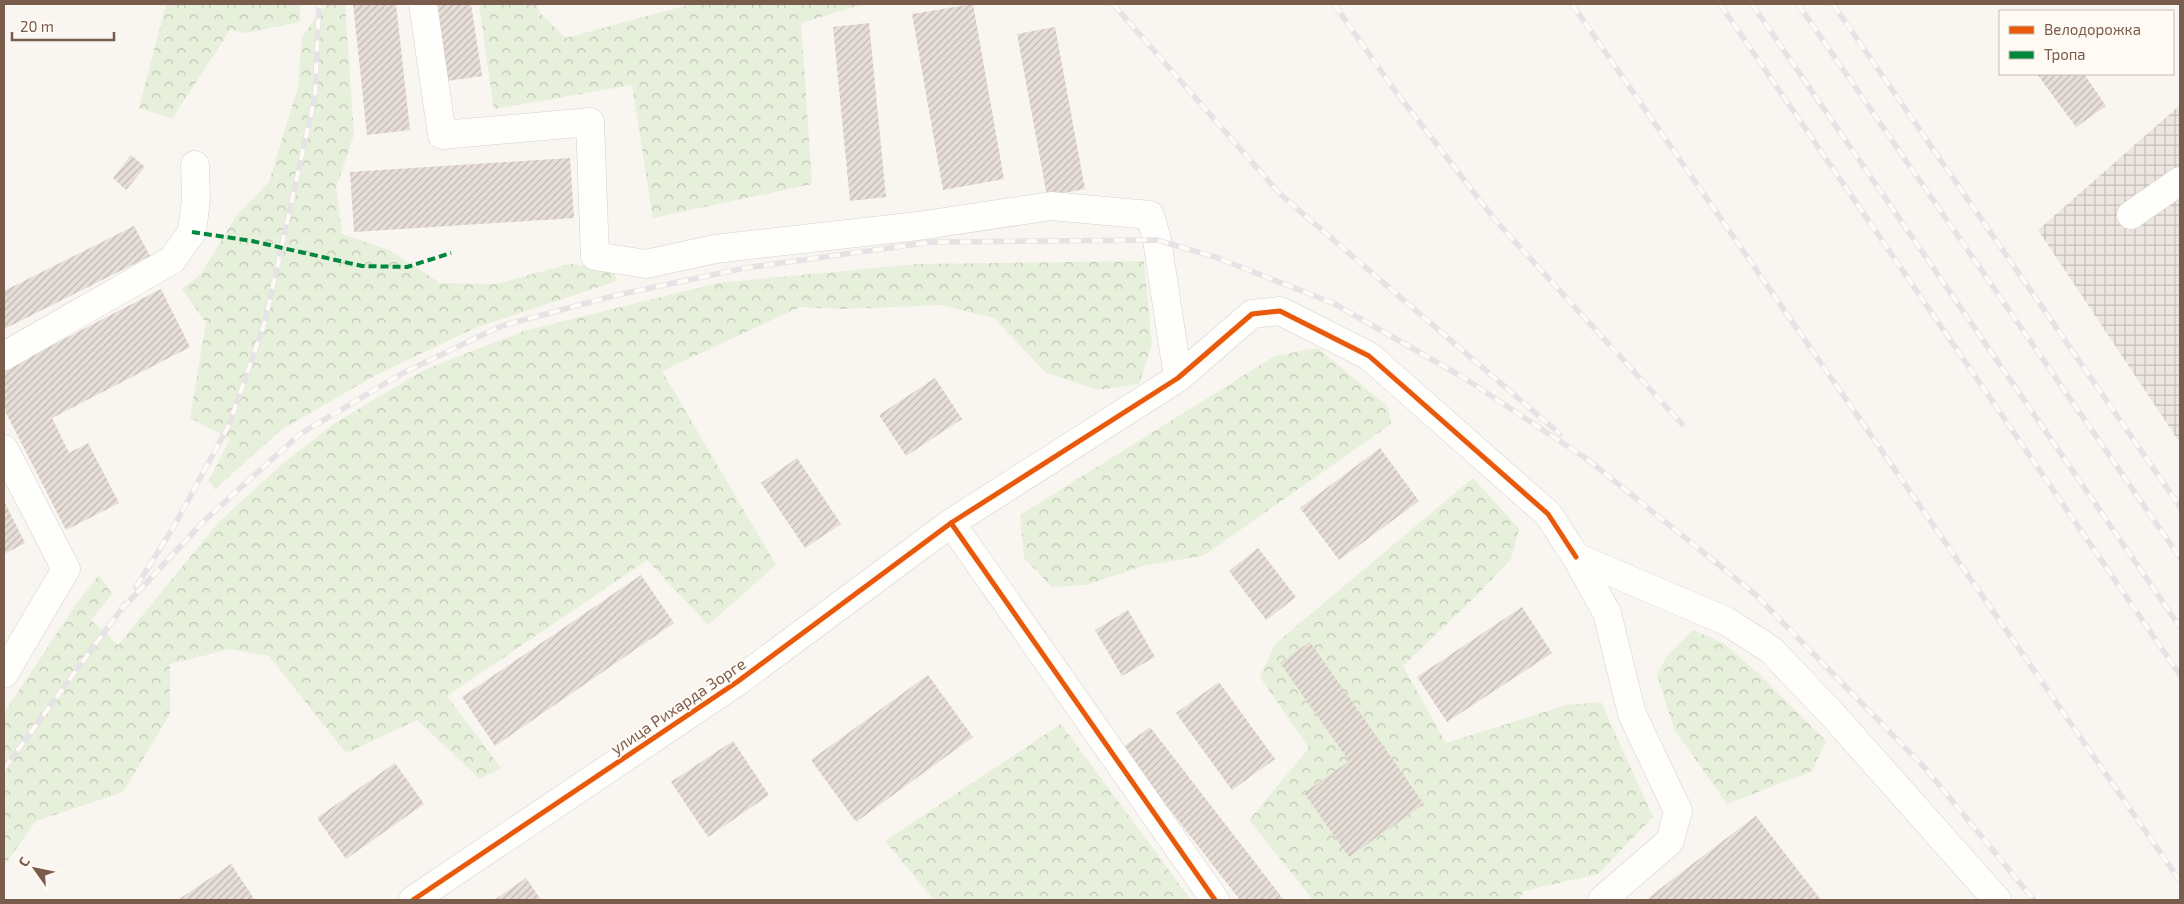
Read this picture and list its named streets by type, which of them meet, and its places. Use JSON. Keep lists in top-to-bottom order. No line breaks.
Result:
{"streets":{"street":["улица Рихарда Зорге"]},"legend":["Велодорожка","Тропа"],"scale_bar":"20 m","north":"top left"}
